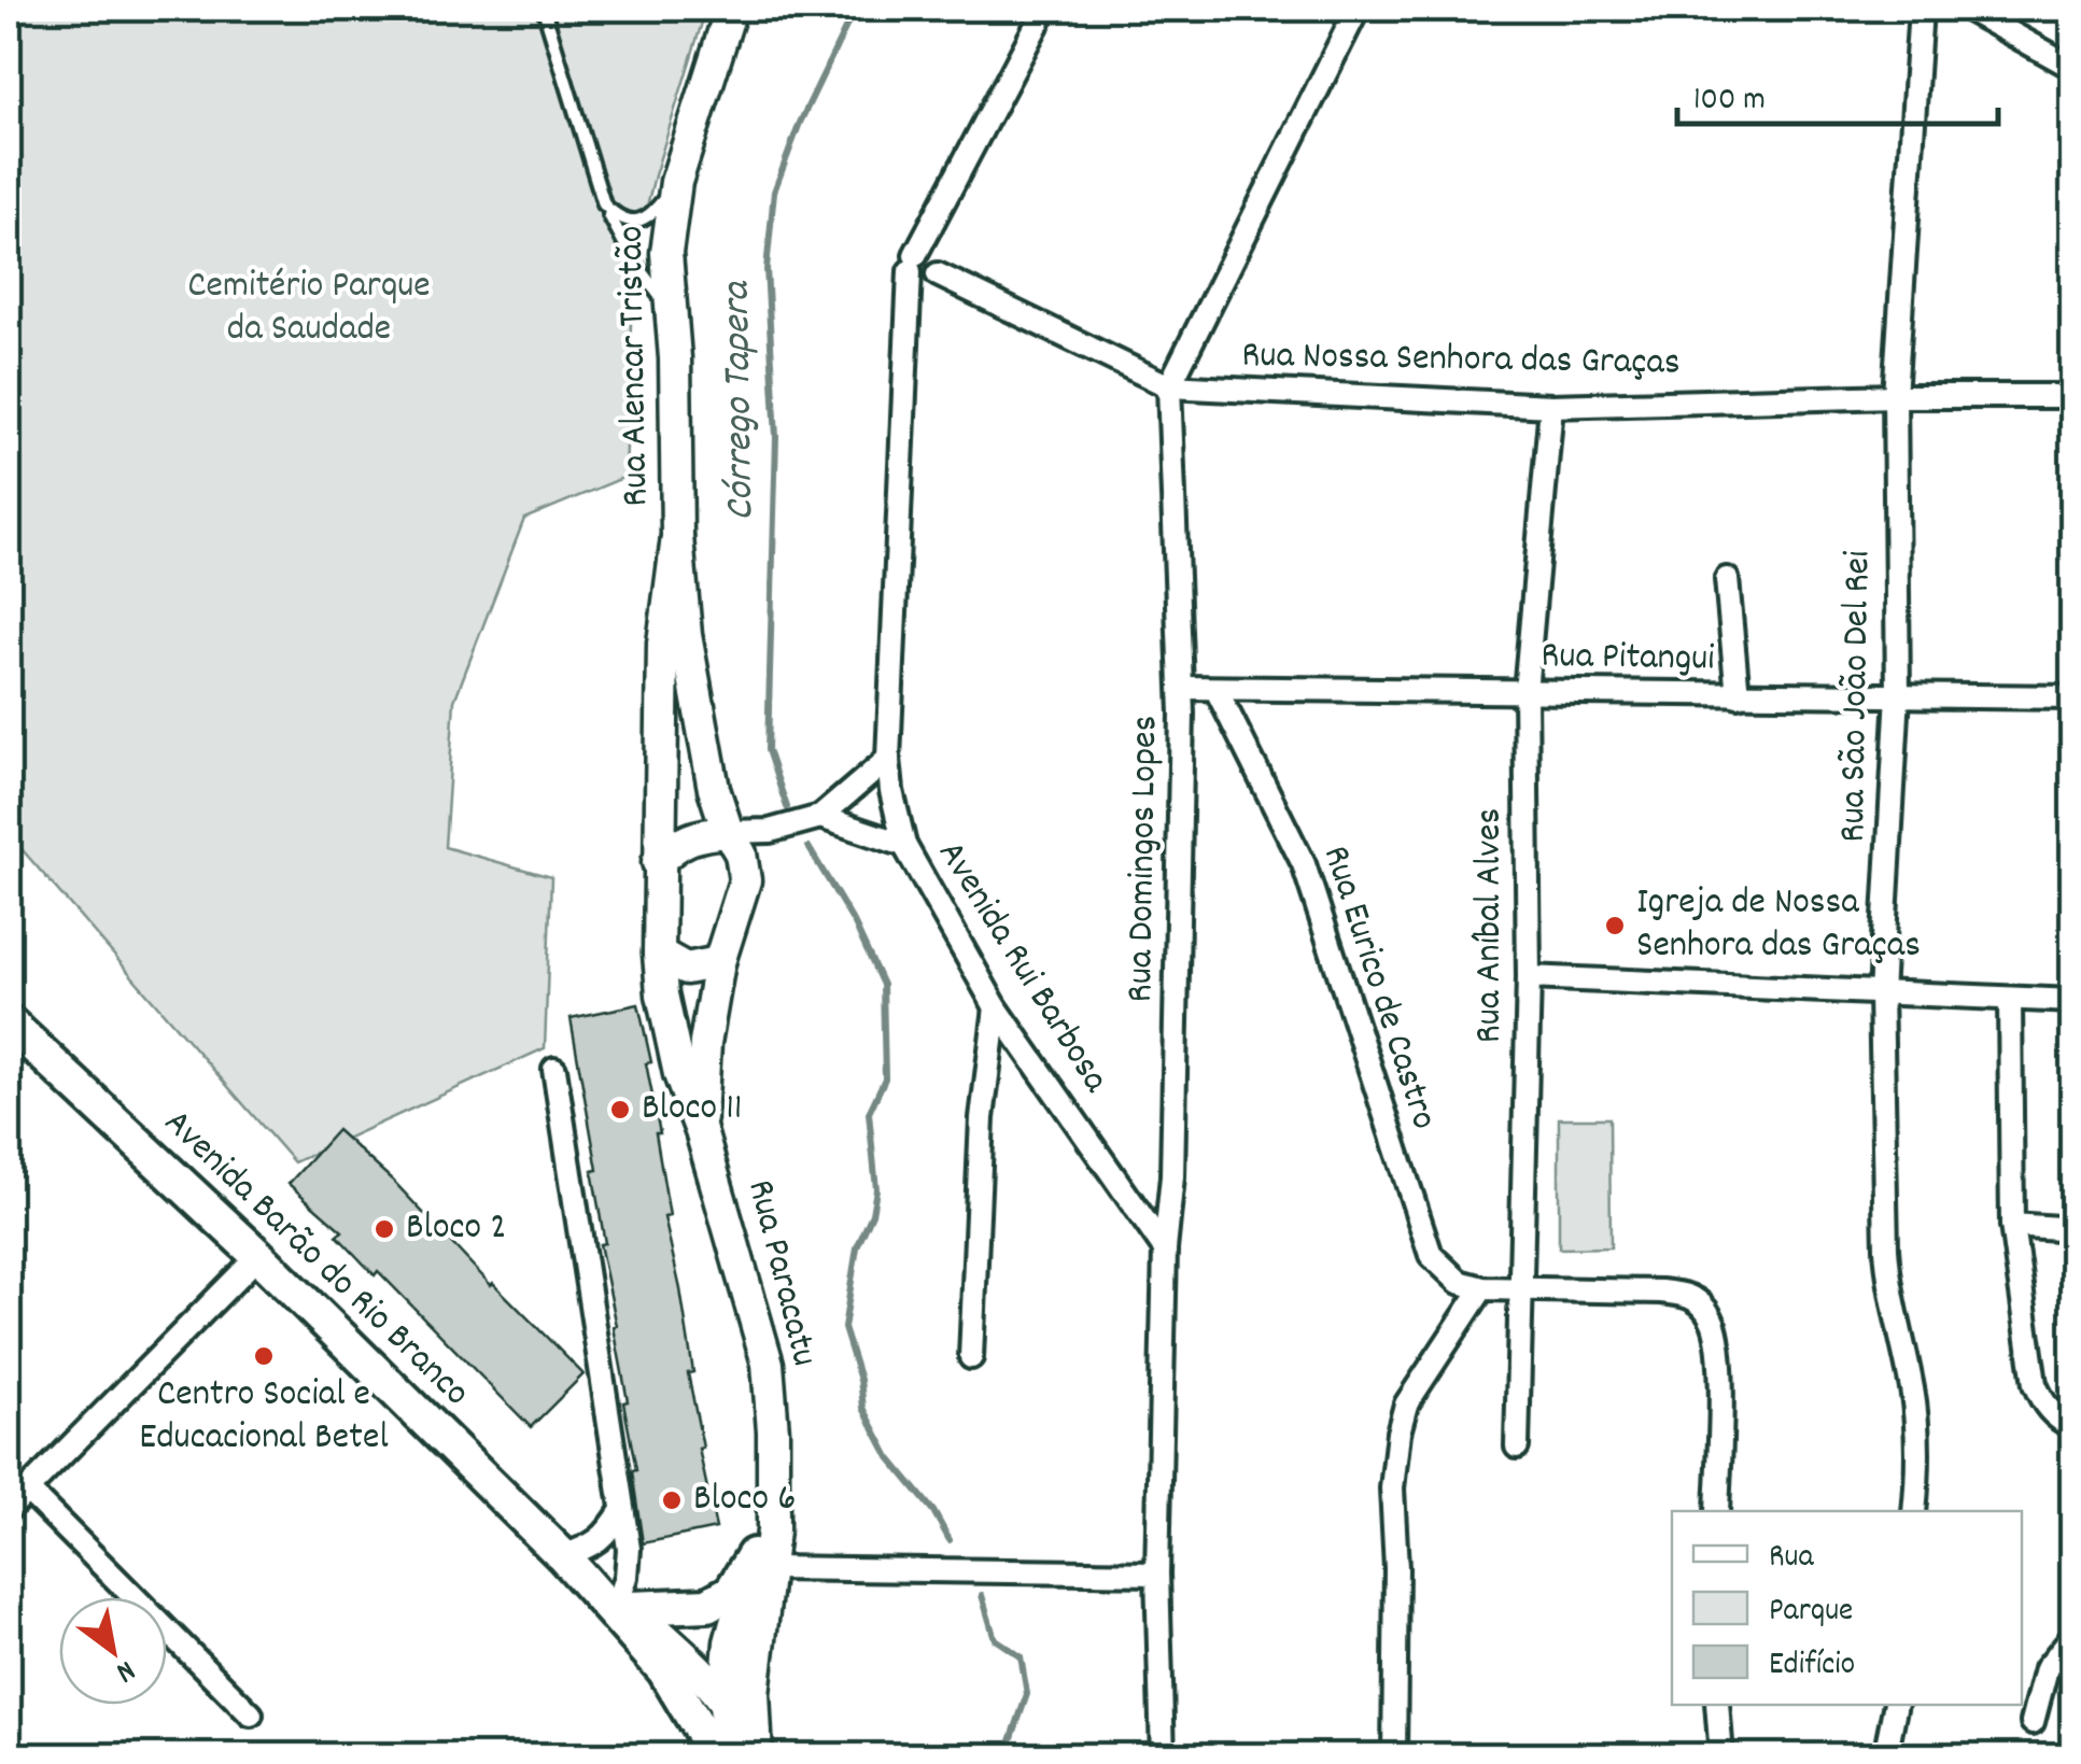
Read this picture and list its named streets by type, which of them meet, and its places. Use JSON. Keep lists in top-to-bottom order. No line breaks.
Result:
{"streets":{"main road":["Rua Alencar Tristão","Avenida Barão do Rio Branco","Rua Paracatu"],"street":["Rua Nossa Senhora das Graças","Rua Pitangui","Rua São João Del Rei","Rua Domingos Lopes","Rua Aníbal Alves","Avenida Rui Barbosa","Rua Eurico de Castro"]},"crossings":[["Rua Nossa Senhora das Graças","Rua São João Del Rei"],["Rua Nossa Senhora das Graças","Rua Domingos Lopes"],["Rua Nossa Senhora das Graças","Rua Aníbal Alves"],["Rua Nossa Senhora das Graças","Avenida Rui Barbosa"],["Rua Alencar Tristão","Rua Paracatu"],["Rua Pitangui","Rua São João Del Rei"],["Rua Pitangui","Rua Domingos Lopes"],["Rua Pitangui","Rua Aníbal Alves"],["Rua Pitangui","Rua Eurico de Castro"],["Rua Domingos Lopes","Avenida Rui Barbosa"],["Avenida Barão do Rio Branco","Rua Paracatu"]],"water":["Córrego Tapera"],"parks":["Cemitério Parque da Saudade"],"places":["Igreja de Nossa Senhora das Graças","Bloco 11","Bloco 2","Centro Social e Educacional Betel","Bloco 6"],"legend":["Rua","Parque","Edifício"],"scale_bar":"100 m","north":"bottom right"}
